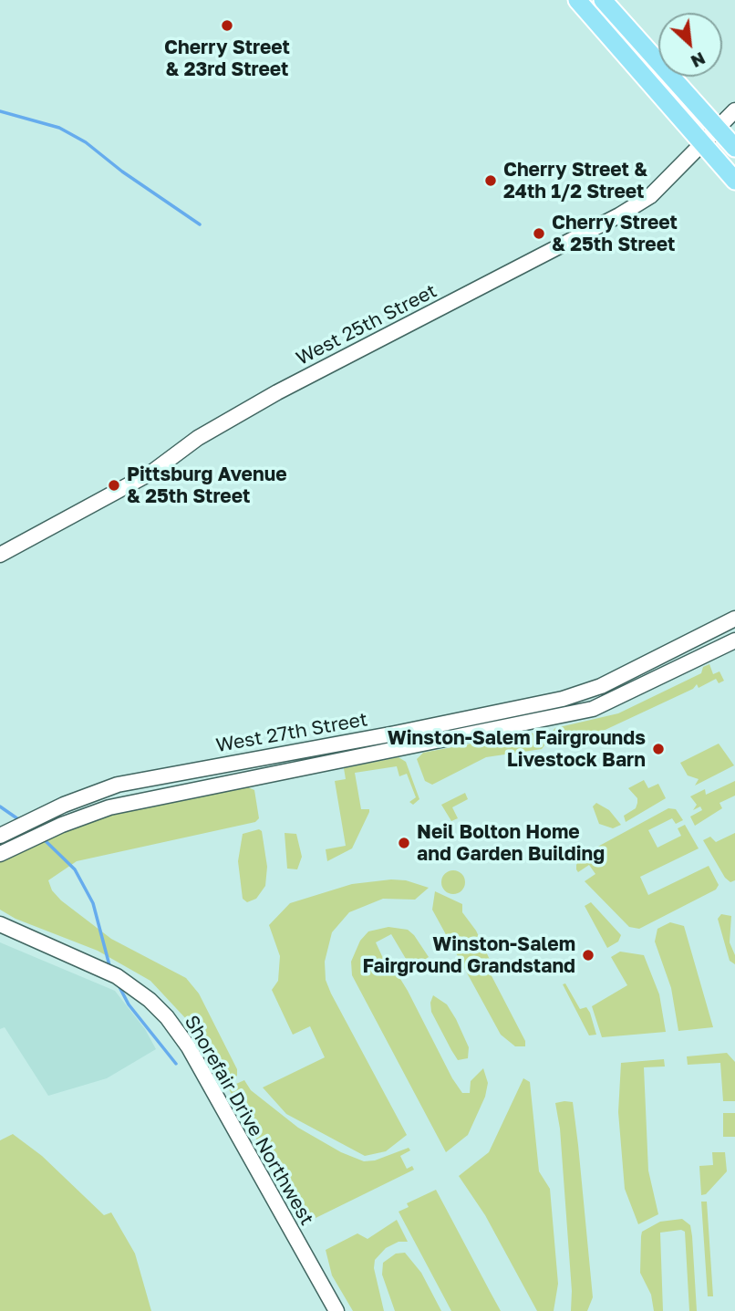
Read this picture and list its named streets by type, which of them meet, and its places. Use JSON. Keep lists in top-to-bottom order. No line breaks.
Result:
{"streets":{"street":["West 25th Street","West 27th Street","Shorefair Drive Northwest"]},"places":["Cherry Street & 23rd Street","Cherry Street & 24th 1/2 Street","Cherry Street & 25th Street","Pittsburg Avenue & 25th Street","Winston-Salem Fairgrounds Livestock Barn","Neil Bolton Home and Garden Building","Winston-Salem Fairground Grandstand"],"north":"bottom right"}
